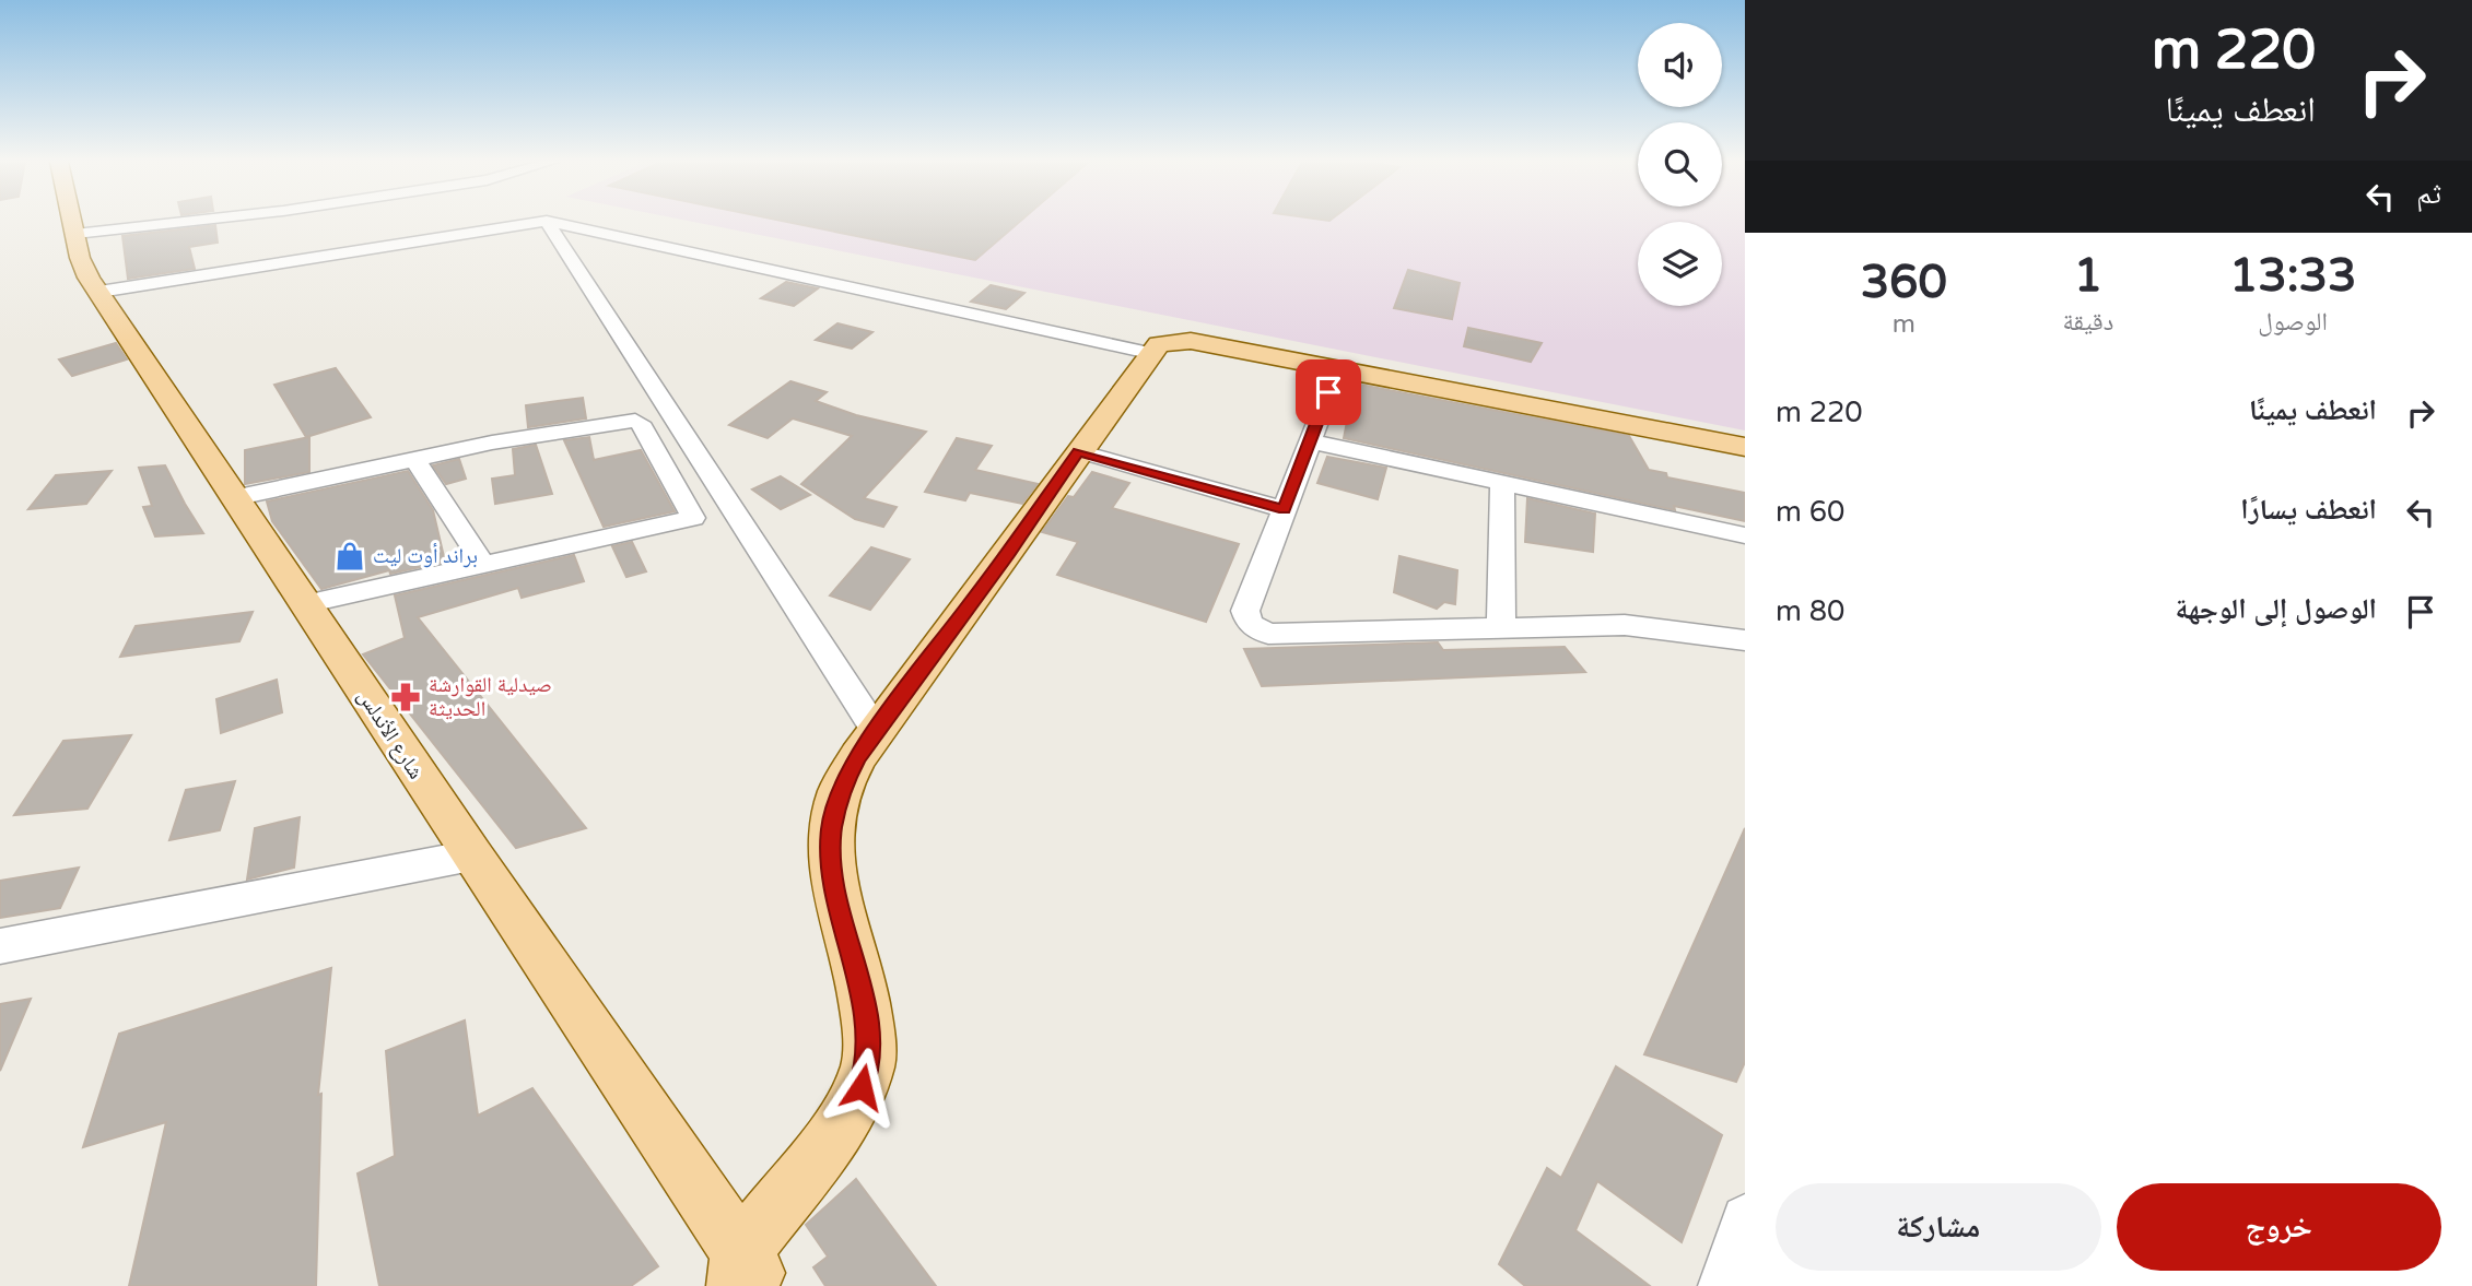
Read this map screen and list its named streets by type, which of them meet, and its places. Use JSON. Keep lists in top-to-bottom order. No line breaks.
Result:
{"streets":{"main road":["شارع الأندلس"]},"places":{"shop":["براند أوت ليت"],"pharmacy":["صيدلية القوارشة الحديثة"]},"page":{"turn":["220 m","انعطف يمينًا"],"then":"ثم","eta":["13:33","الوصول","1","دقيقة","360","m"],"list":[{"name":"انعطف يمينًا","value":"220 m"},{"name":"انعطف يسارًا","value":"60 m"},{"name":"الوصول إلى الوجهة","value":"80 m"}],"buttons":["خروج","مشاركة"]}}
